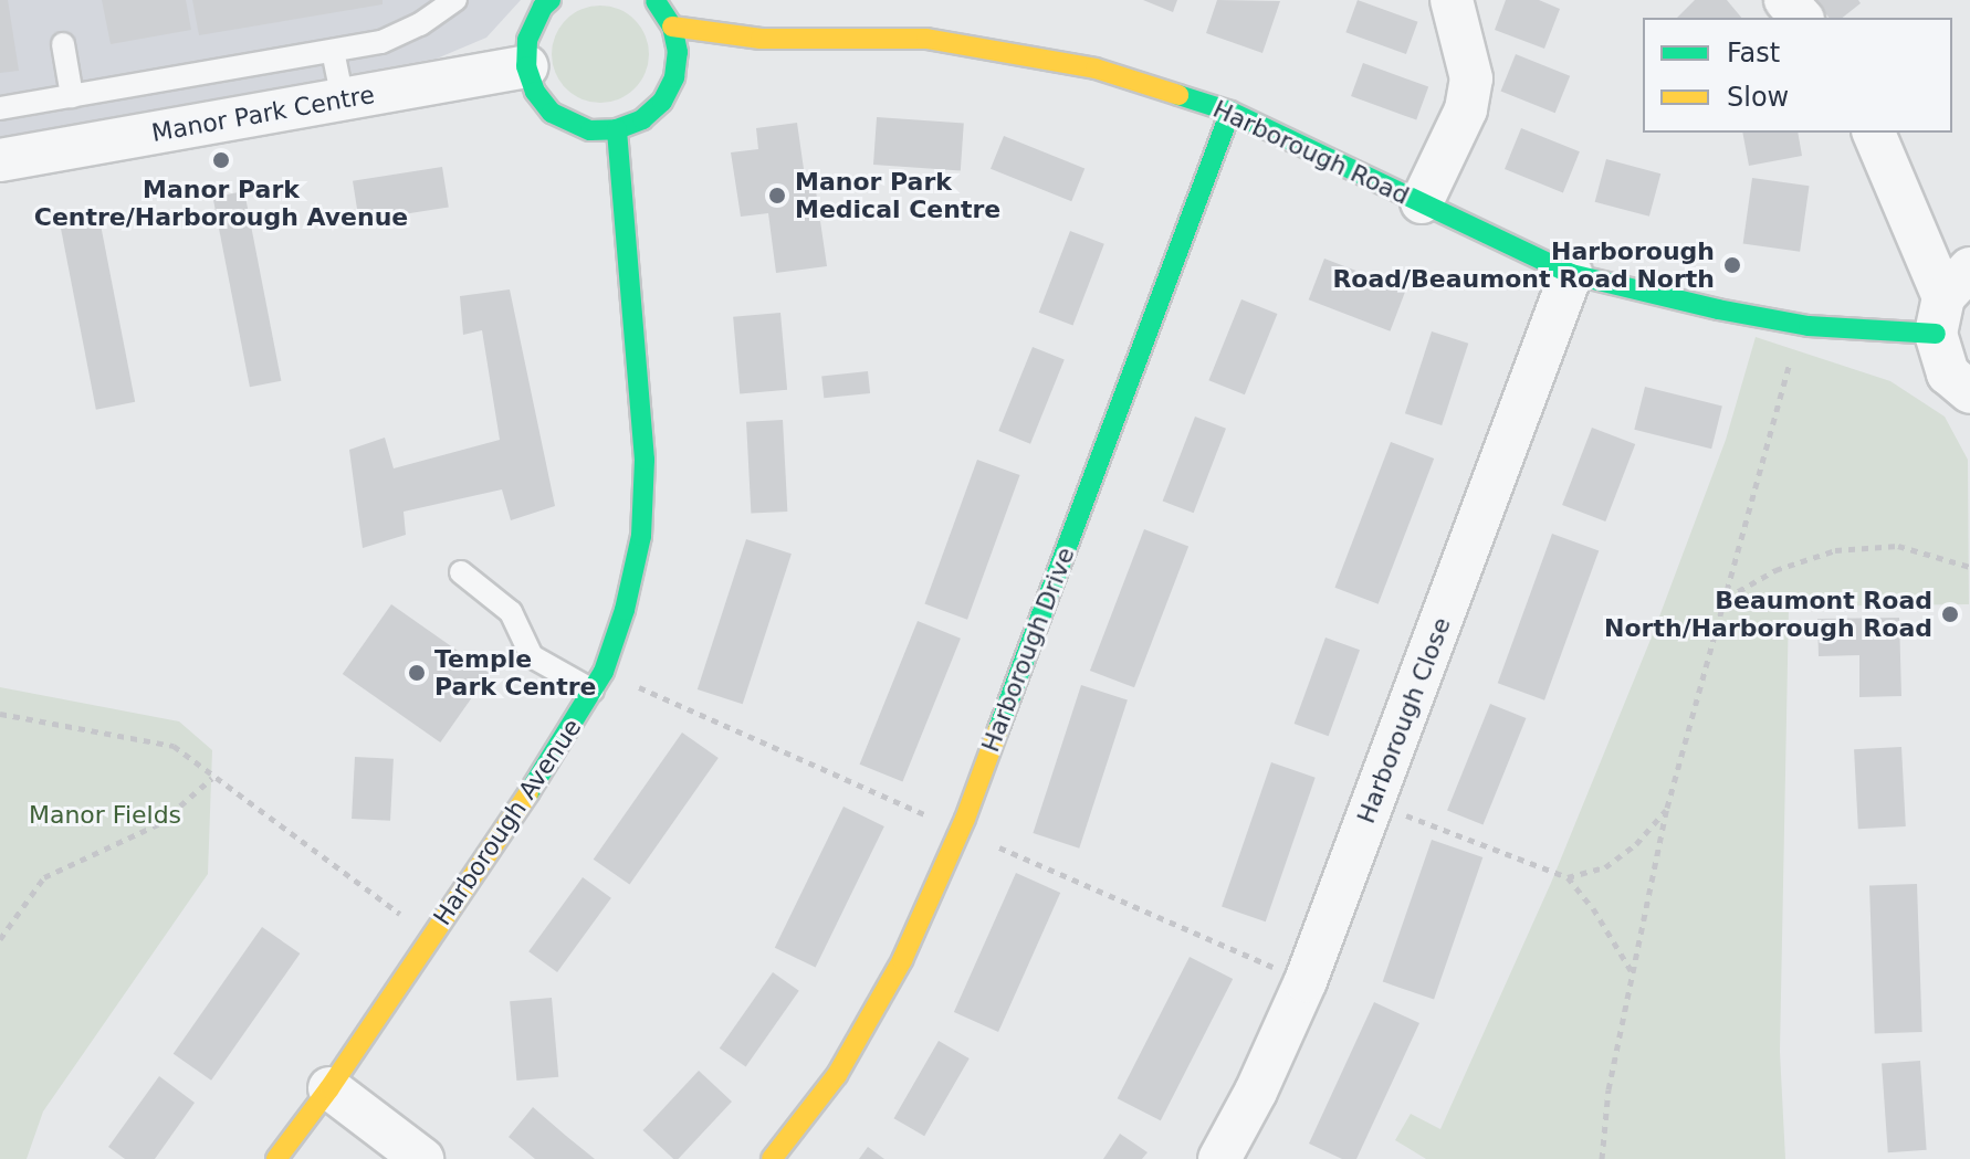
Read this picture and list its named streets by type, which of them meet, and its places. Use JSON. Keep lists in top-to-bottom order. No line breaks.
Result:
{"streets":{"street":["Manor Park Centre","Harborough Road","Harborough Drive","Harborough Close","Harborough Avenue"]},"crossings":[["Harborough Road","Harborough Drive"],["Harborough Road","Harborough Close"]],"parks":["Manor Fields"],"places":["Manor Park Centre/Harborough Avenue","Manor Park Medical Centre","Harborough Road/Beaumont Road North","Beaumont Road North/Harborough Road","Temple Park Centre"],"legend":["Fast","Slow"]}
